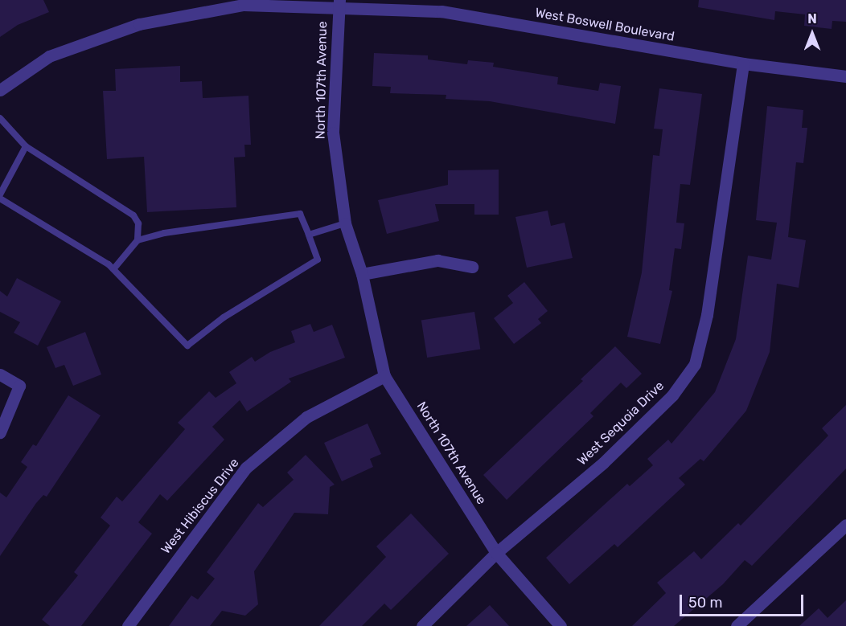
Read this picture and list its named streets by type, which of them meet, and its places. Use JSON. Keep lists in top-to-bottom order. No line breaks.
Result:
{"streets":{"street":["West Boswell Boulevard","North 107th Avenue","West Sequoia Drive","West Hibiscus Drive"]},"crossings":[["West Boswell Boulevard","North 107th Avenue"],["West Boswell Boulevard","West Sequoia Drive"],["North 107th Avenue","West Sequoia Drive"],["North 107th Avenue","West Hibiscus Drive"]],"scale_bar":"50 m","north":"top"}
